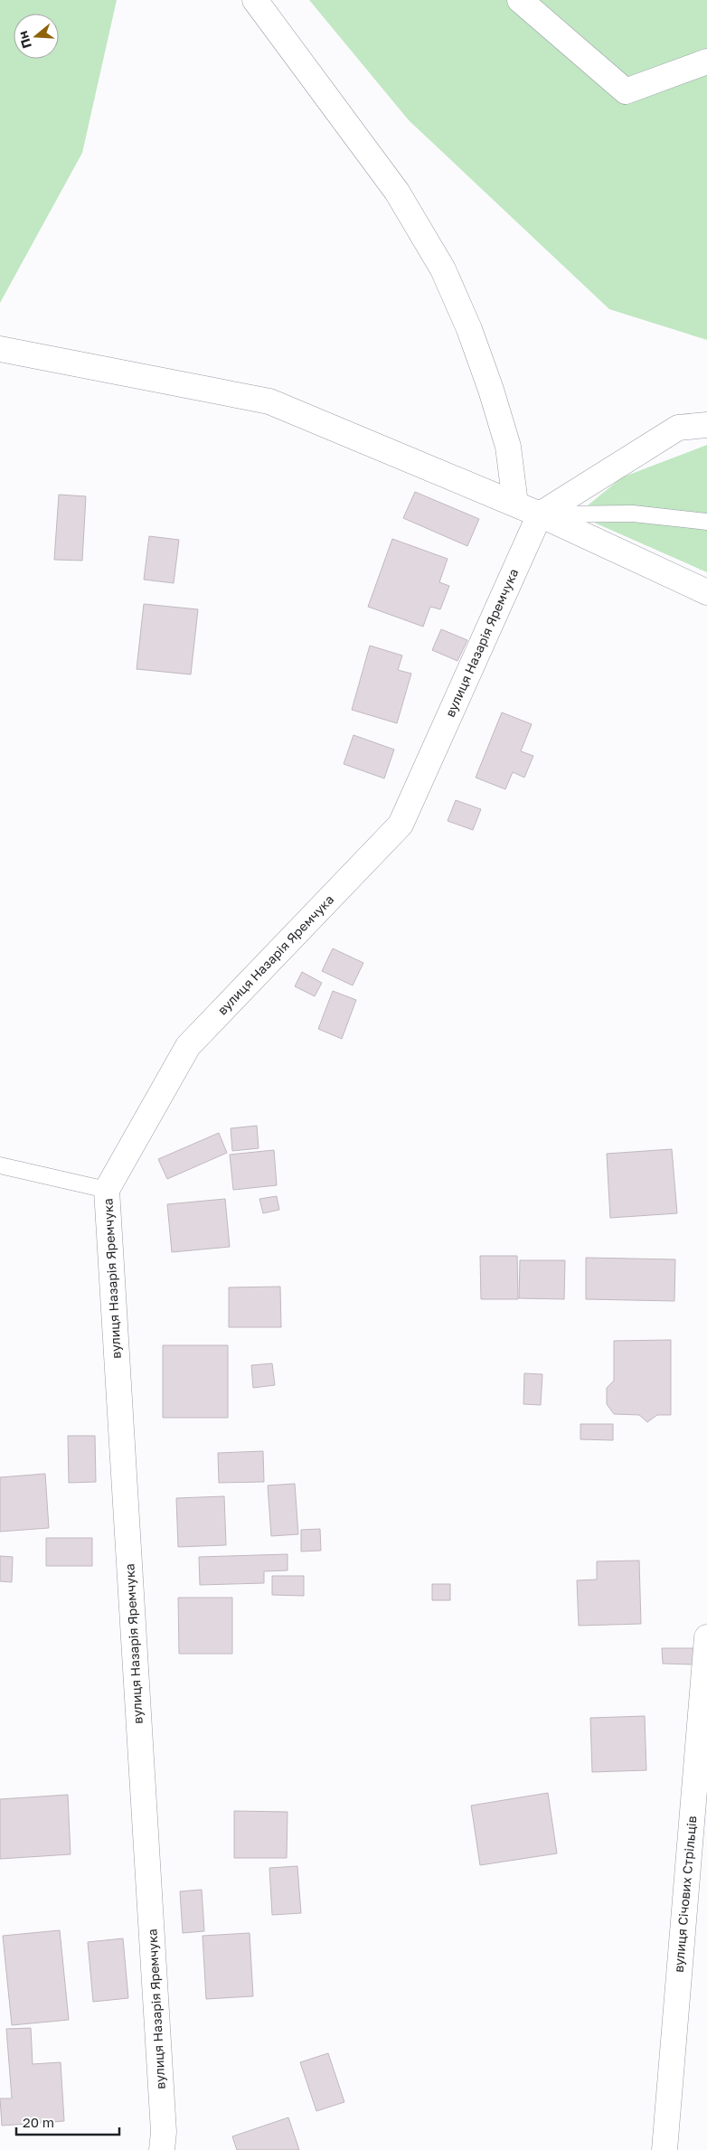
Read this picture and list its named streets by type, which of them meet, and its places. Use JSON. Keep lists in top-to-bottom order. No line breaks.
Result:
{"streets":{"street":["вулиця Назарія Яремчука","вулиця Січових Стрільців"]},"scale_bar":"20 m","north":"left"}
